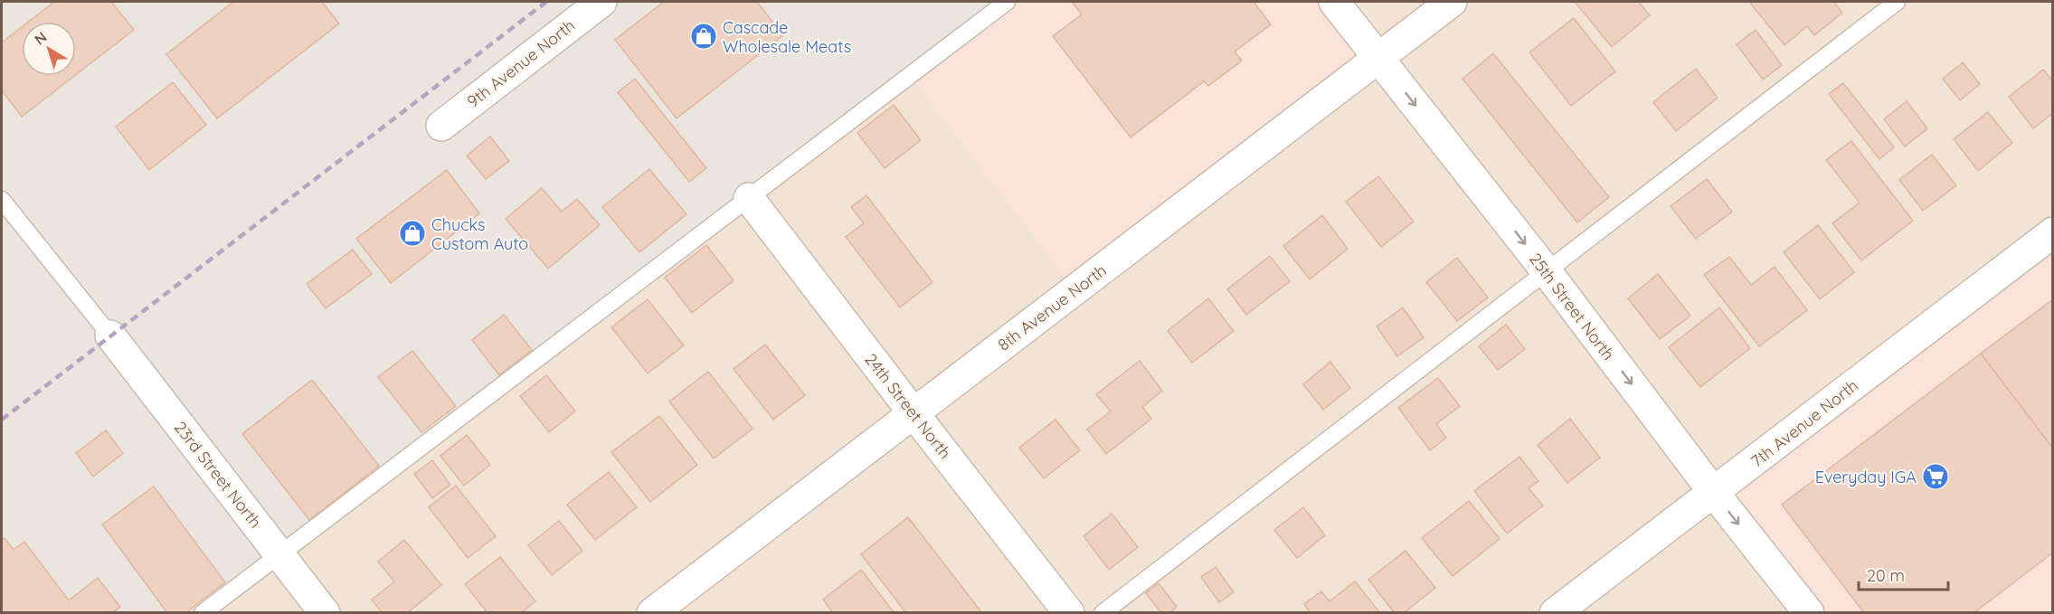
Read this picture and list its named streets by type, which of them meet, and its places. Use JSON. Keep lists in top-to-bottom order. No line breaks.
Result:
{"streets":{"street":["9th Avenue North","25th Street North","8th Avenue North","24th Street North","7th Avenue North","23rd Street North"]},"crossings":[["25th Street North","8th Avenue North"],["25th Street North","7th Avenue North"],["8th Avenue North","24th Street North"]],"one_way":["25th Street North"],"places":{"shop":["Cascade Wholesale Meats","Chucks Custom Auto"],"supermarket":["Everyday IGA"]},"scale_bar":"20 m","north":"top left"}
